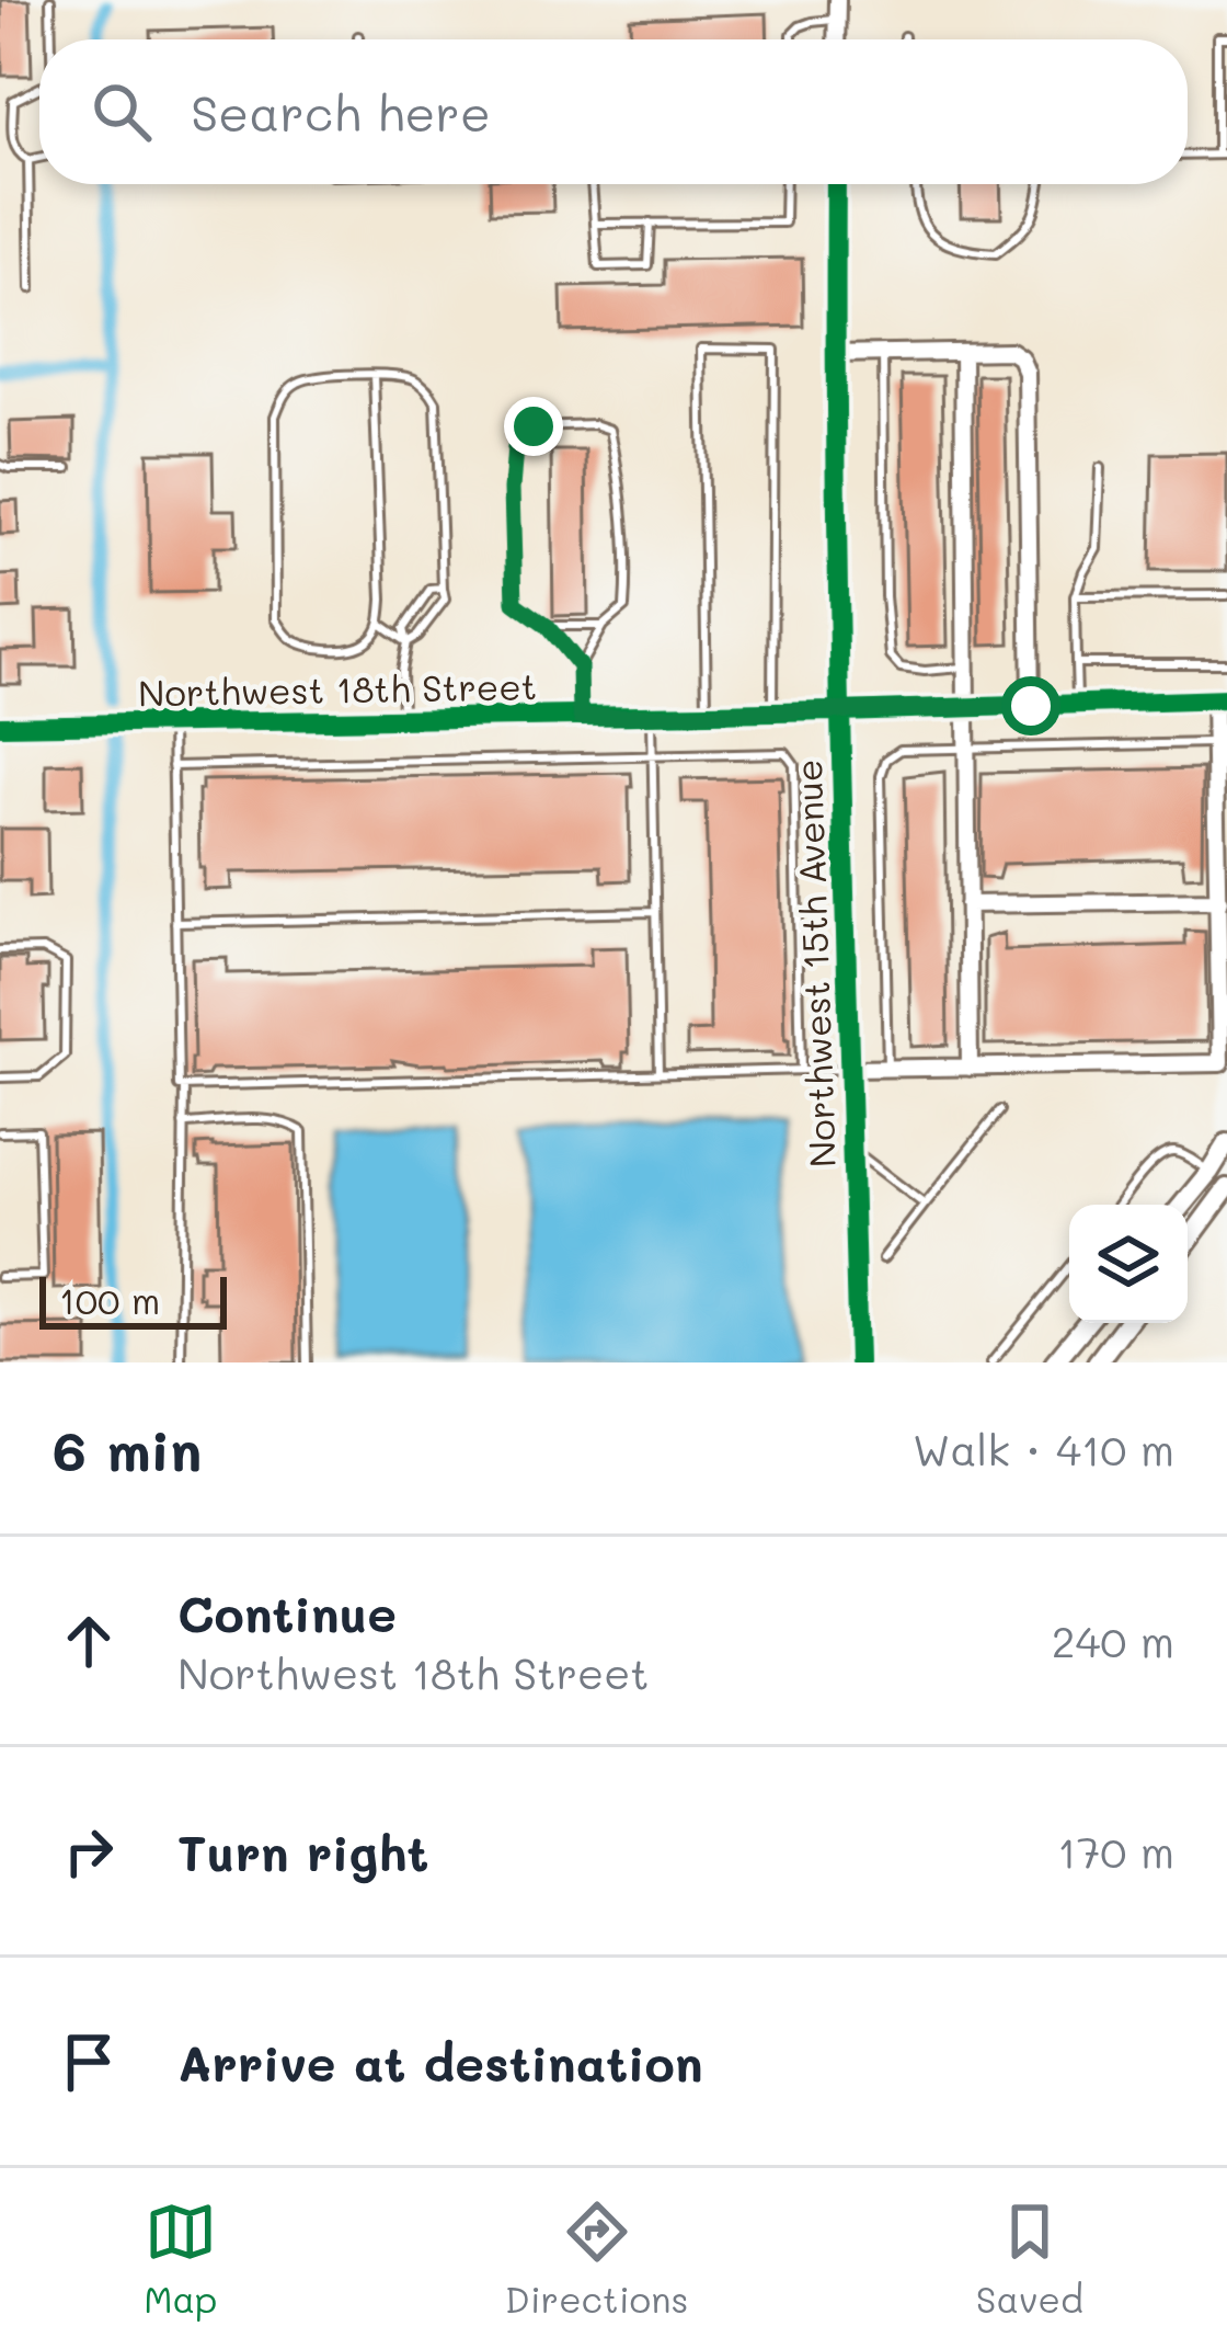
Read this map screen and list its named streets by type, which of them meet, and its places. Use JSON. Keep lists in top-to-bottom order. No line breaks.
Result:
{"streets":{"street":["Northwest 18th Street","Northwest 15th Avenue"]},"crossings":[["Northwest 18th Street","Northwest 15th Avenue"]],"scale_bar":"100 m","page":{"search":"Search here","scale":"100 m","heading":["6 min","Walk · 410 m"],"list":[["Continue","Northwest 18th Street","240 m"],["Turn right","170 m"],"Arrive at destination"],"nav":["Map","Directions","Saved"]}}
